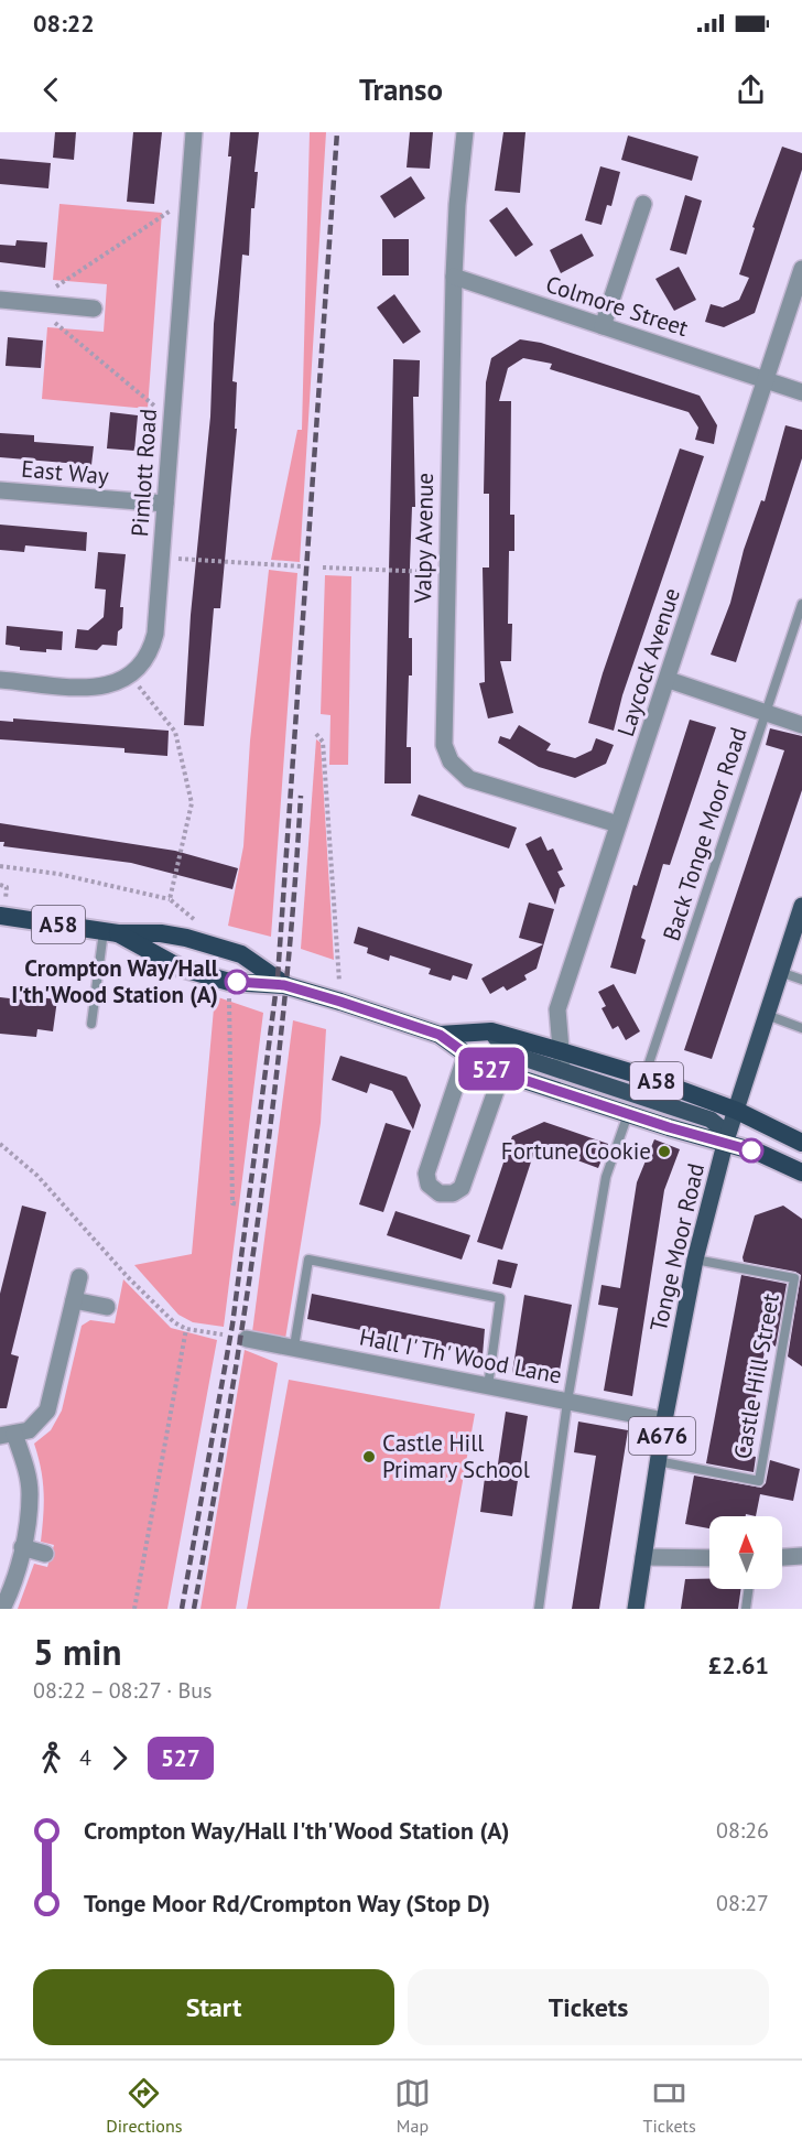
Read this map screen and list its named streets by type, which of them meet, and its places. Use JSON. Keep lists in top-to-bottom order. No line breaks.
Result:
{"streets":{"highway":["A58"],"main road":["Tonge Moor Road","A676"],"street":["Colmore Street","East Way","Pimlott Road","Valpy Avenue","Laycock Avenue","Hall I' Th' Wood Lane"],"lane":["Back Tonge Moor Road","Castle Hill Street"]},"crossings":[["Colmore Street","Valpy Avenue"],["Colmore Street","Laycock Avenue"],["East Way","Pimlott Road"],["Valpy Avenue","Laycock Avenue"],["Laycock Avenue","A58"],["Back Tonge Moor Road","A58"],["A58","Tonge Moor Road"],["Tonge Moor Road","Hall I' Th' Wood Lane"],["Tonge Moor Road","Castle Hill Street"]],"places":["Crompton Way/Hall I'th'Wood Station (A)","Fortune Cookie","Castle Hill Primary School"],"lines":["bus line 527"],"north":"top","page":{"status":"08:22","header":"Transo","on_map":"527","heading":["5 min","08:22 – 08:27 · Bus","£2.61"],"legs":["4","527"],"list":[{"name":"Crompton Way/Hall I'th'Wood Station (A)","value":"08:26"},{"name":"Tonge Moor Rd/Crompton Way (Stop D)","value":"08:27"}],"buttons":["Start","Tickets"],"tabs":["Directions","Map","Tickets"]}}
